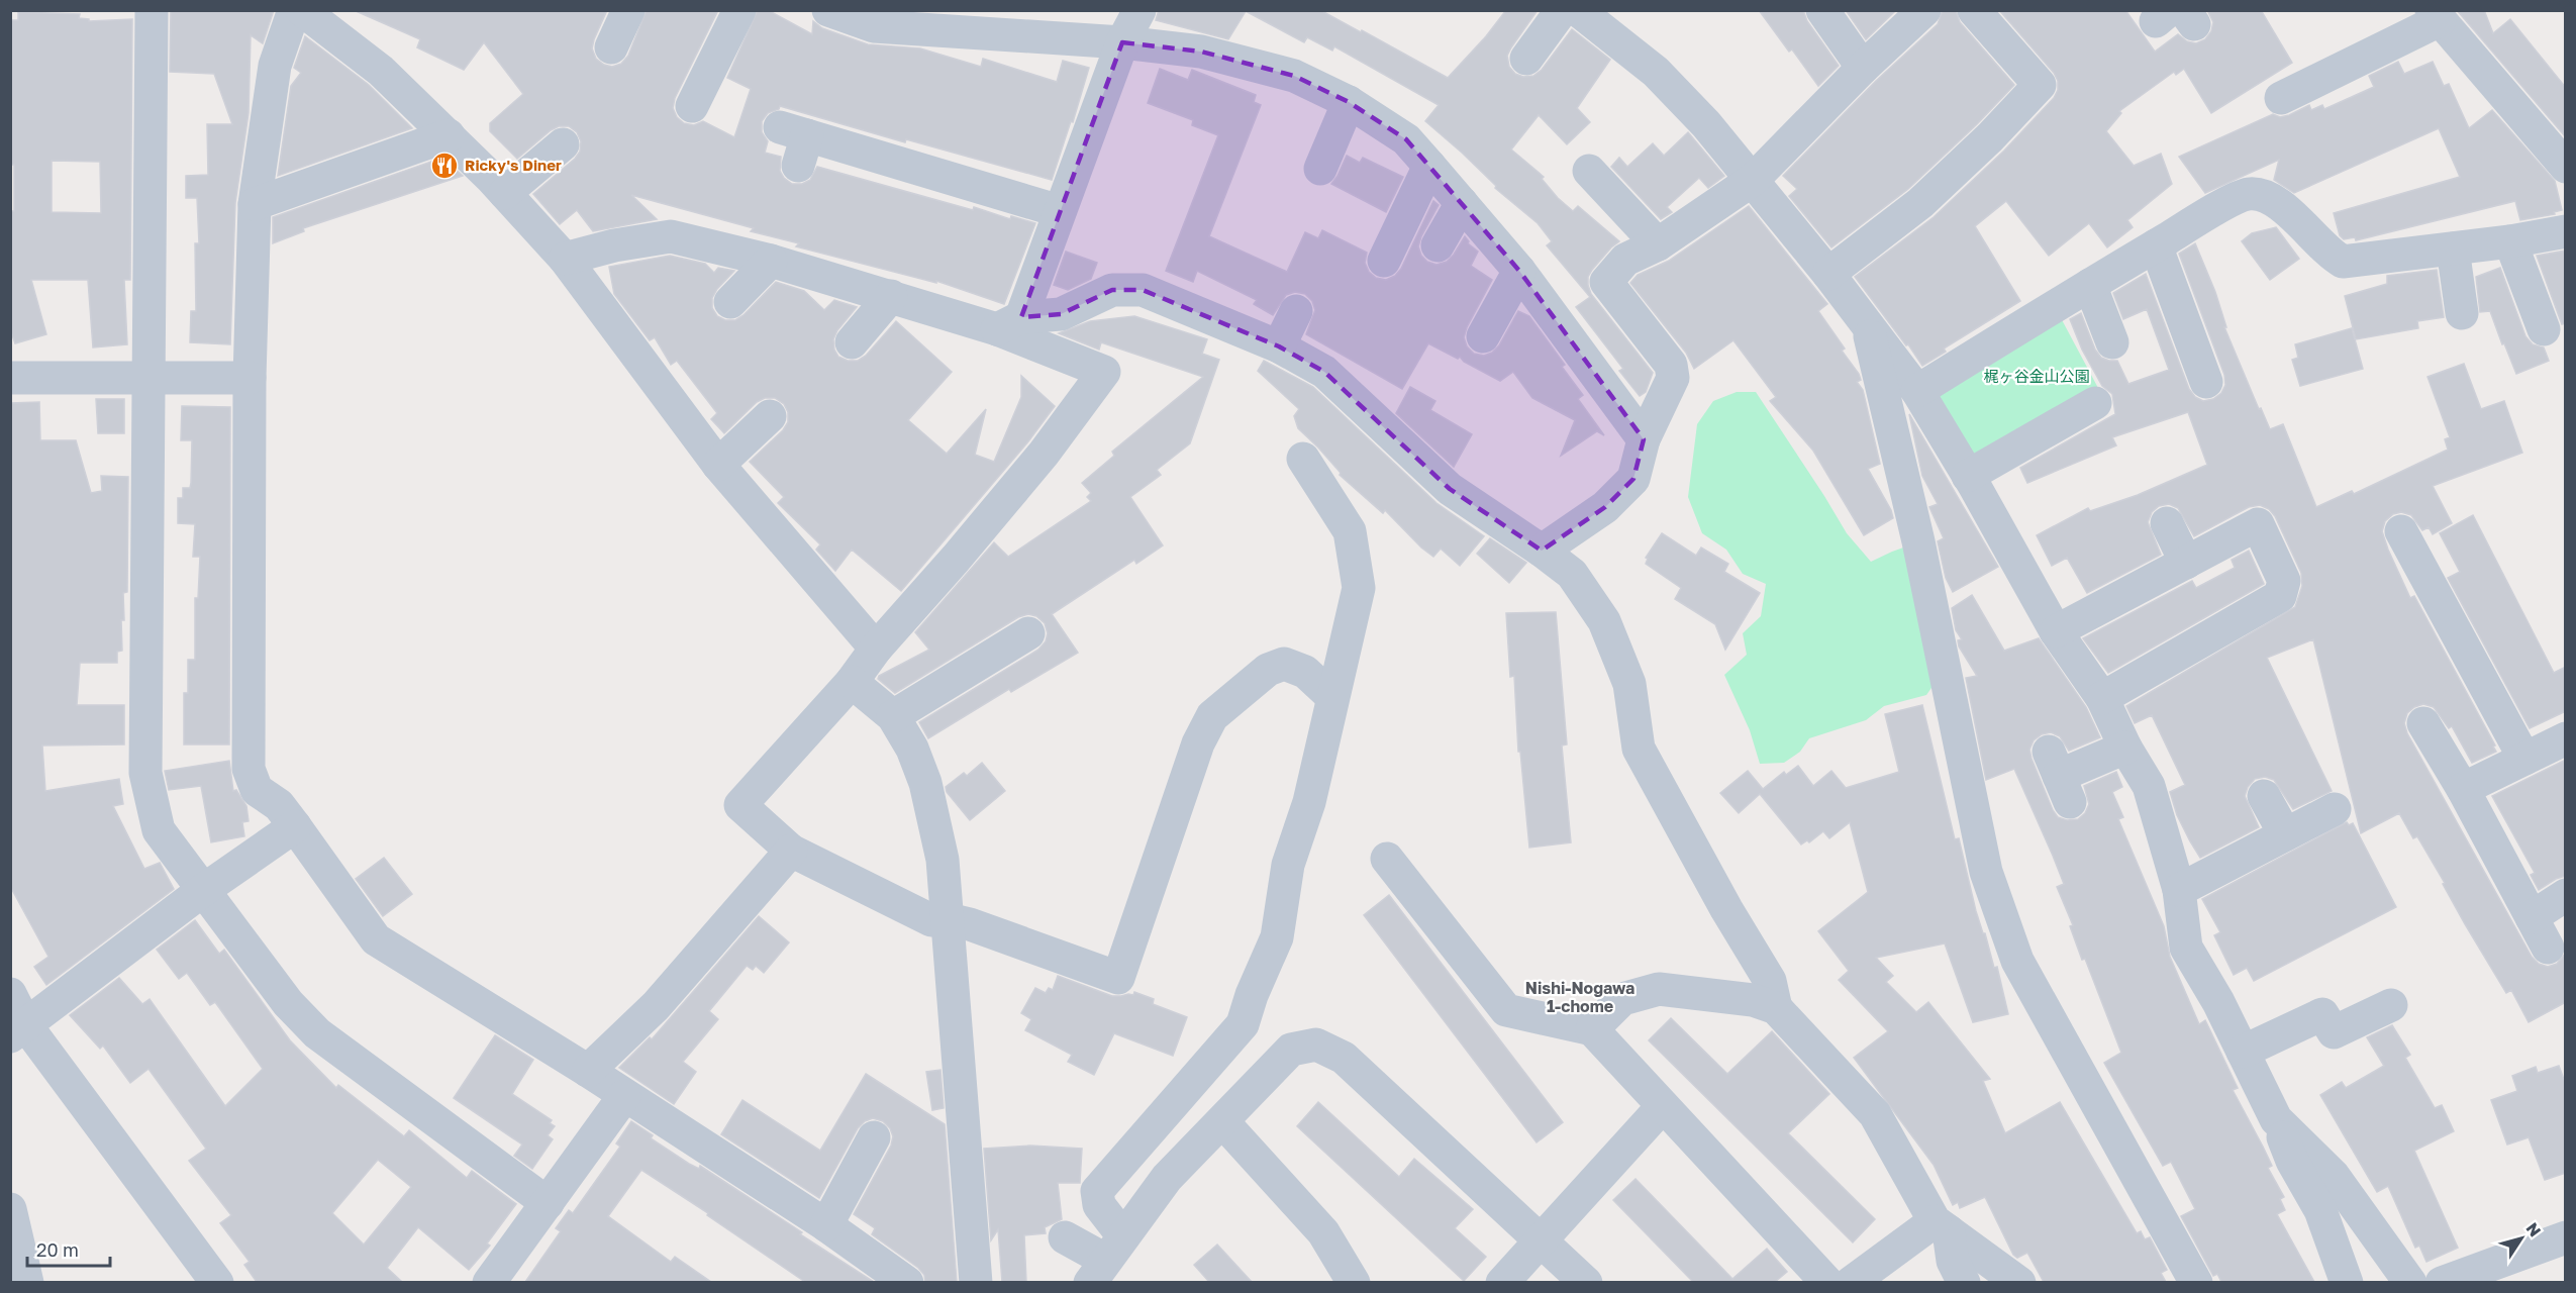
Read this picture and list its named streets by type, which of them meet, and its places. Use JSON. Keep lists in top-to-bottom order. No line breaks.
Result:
{"districts":["Nishi-Nogawa 1-chome"],"parks":["梶ヶ谷金山公園"],"places":{"restaurant":["Ricky's Diner"]},"scale_bar":"20 m","north":"top right"}
